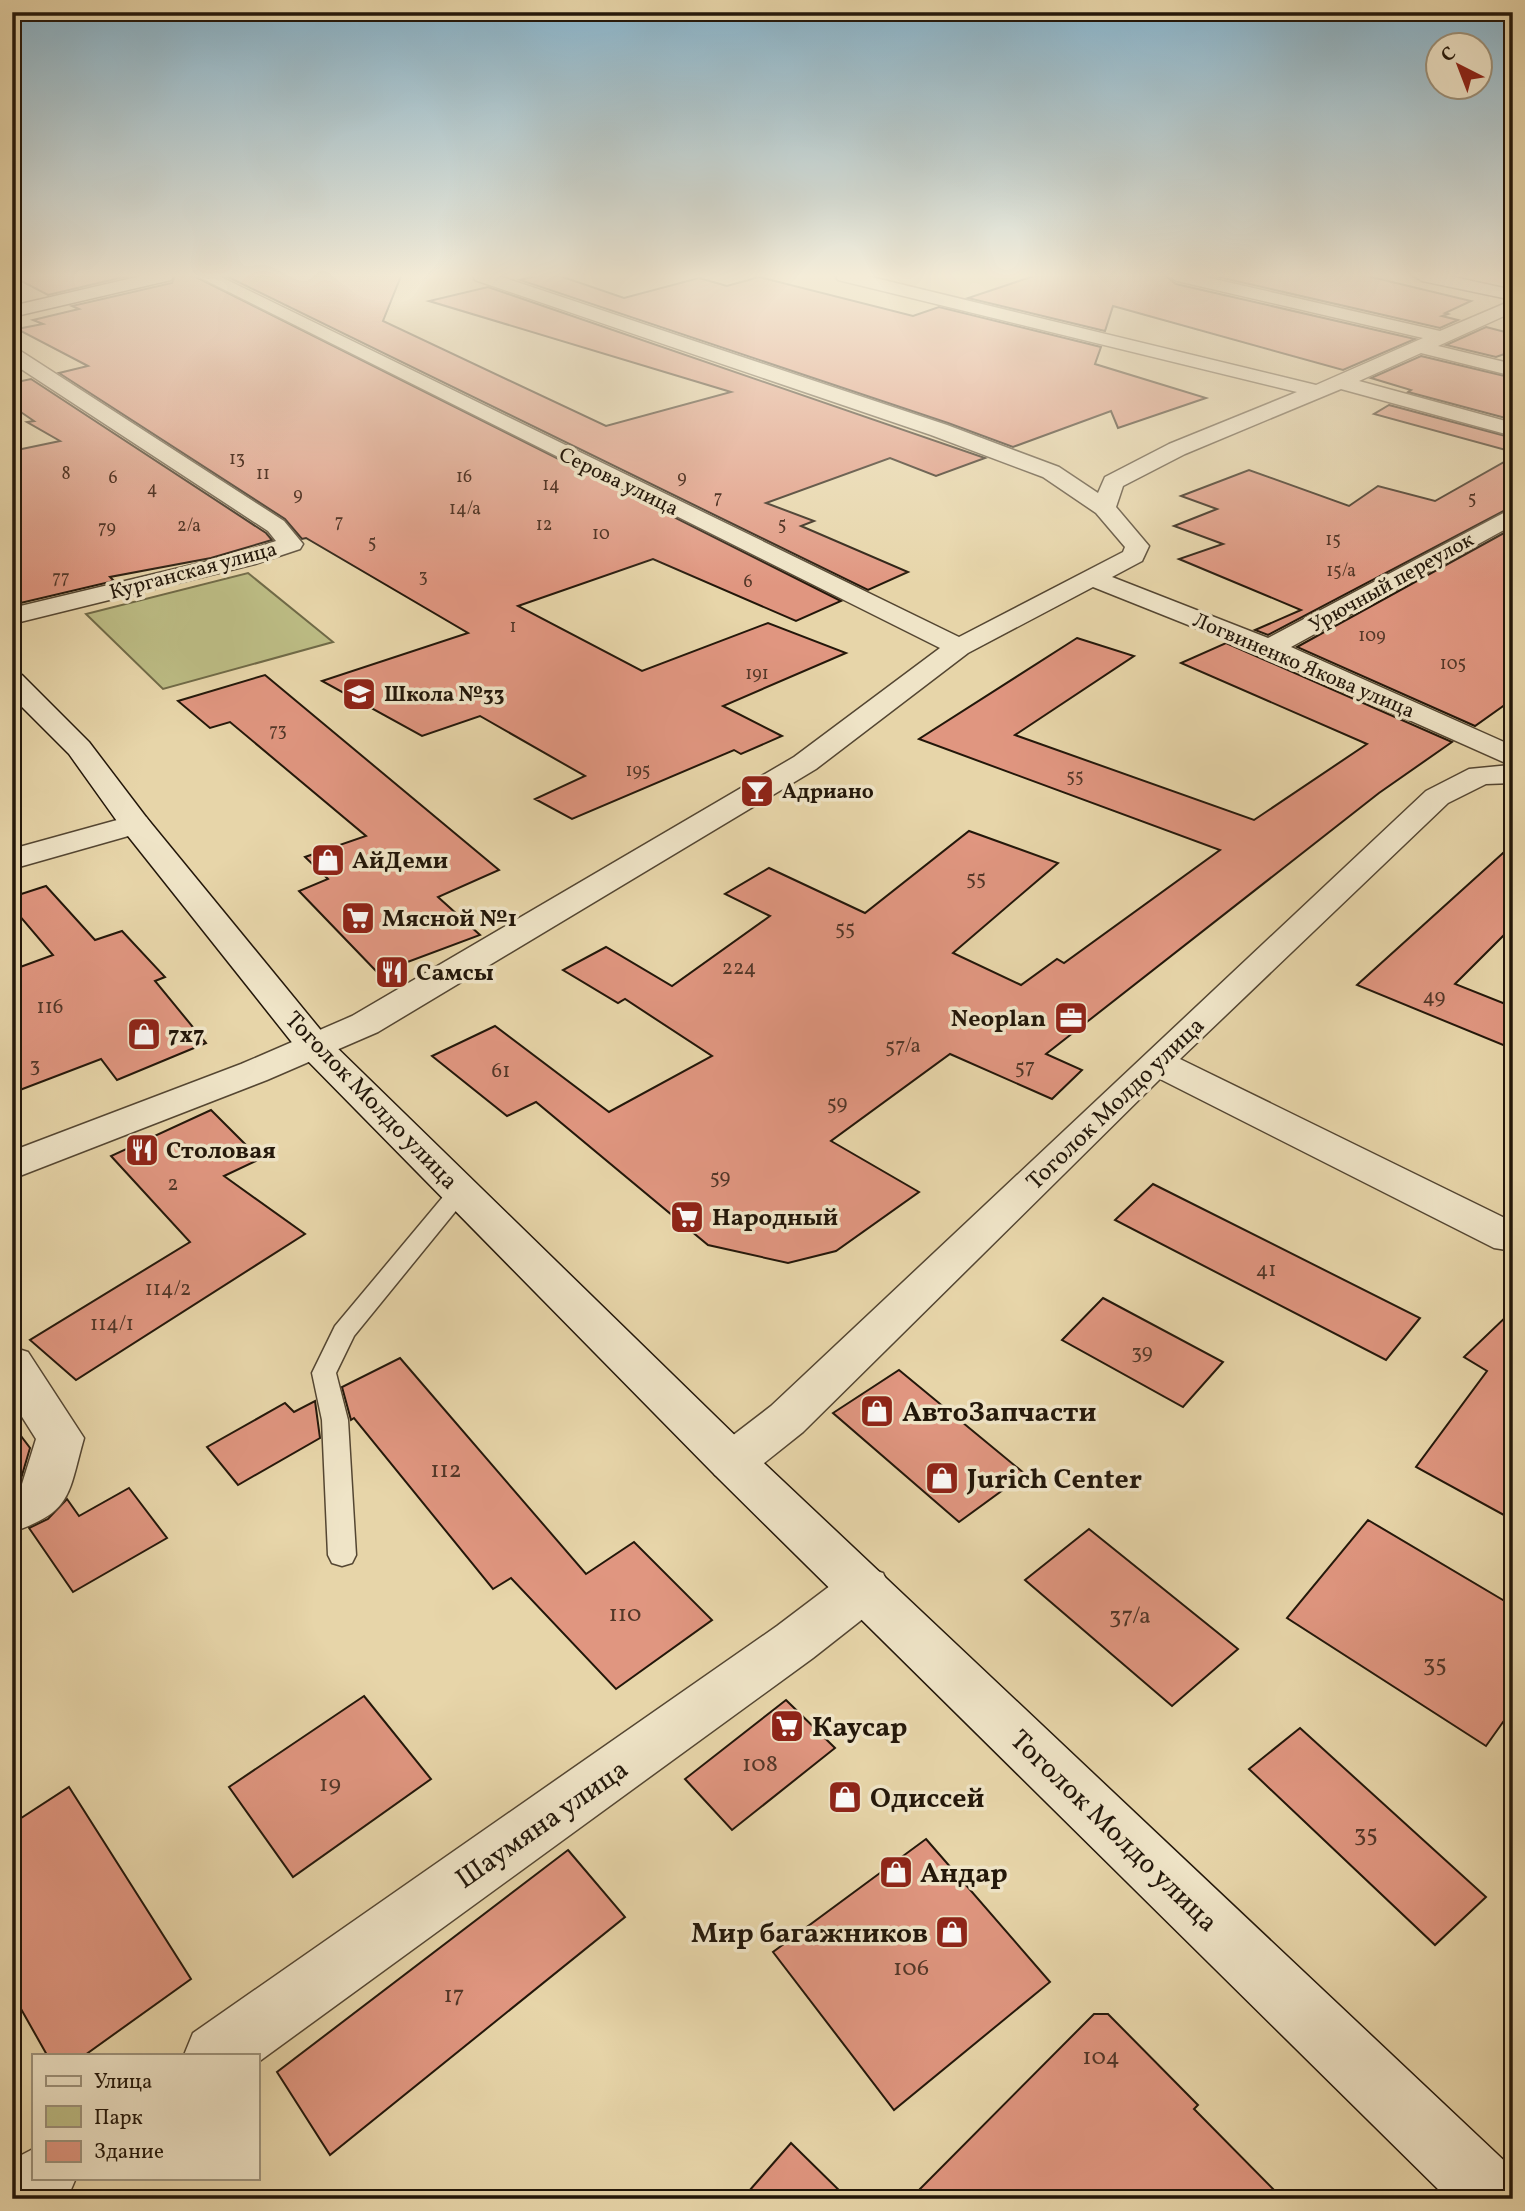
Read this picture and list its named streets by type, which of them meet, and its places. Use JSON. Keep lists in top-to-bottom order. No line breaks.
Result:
{"streets":{"street":["Серова улица","Курганская улица","Урючный переулок","Логвиненко Якова улица","Тоголок Молдо улица","Шаумяна улица"]},"crossings":[["Урючный переулок","Логвиненко Якова улица"],["Тоголок Молдо улица","Шаумяна улица"]],"places":{"school or university":["Школа №33"],"bar":["Адриано"],"shop":["АйДеми","7x7","АвтоЗапчасти","Jurich Center","Одиссей","Андар","Мир багажников"],"supermarket":["Мясной №1","Народный","Каусар"],"restaurant":["Самсы","Столовая"],"office":["Neoplan"]},"house_numbers":["13","8","11","16","6","9","14","4","9","7","5","14/а","7","12","5","2/а","79","10","15","5","15/а","3","77","6","1","109","105","191","73","195","55","55","55","224","49","116","57/а","3","57","61","59","59","2","41","114/2","114/1","39","112","110","37/а","35","108","19","35","106","17","104"],"legend":["Улица","Парк","Здание"],"north":"top left"}
